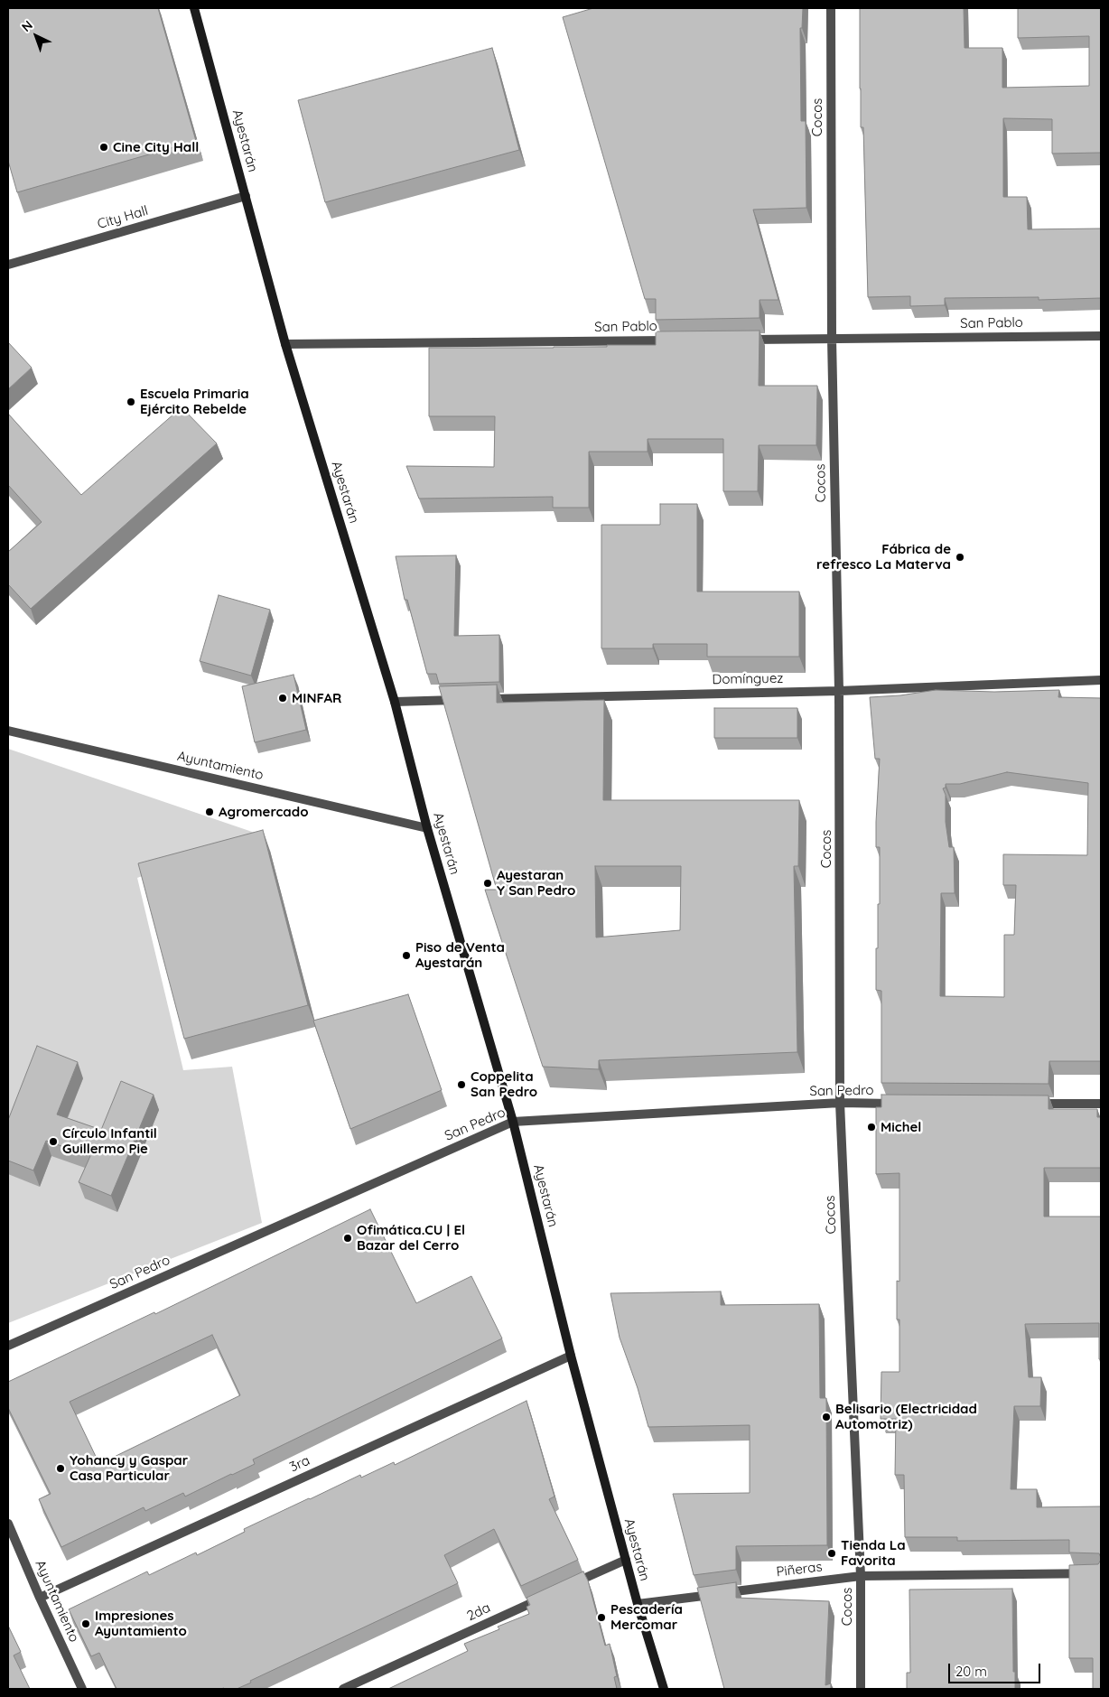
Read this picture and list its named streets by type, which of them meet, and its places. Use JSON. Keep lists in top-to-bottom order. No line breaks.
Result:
{"streets":{"main road":["Ayestarán"],"street":["Cocos","City Hall","San Pablo","Domínguez","Ayuntamiento","San Pedro","3ra","Piñeras","2da"]},"crossings":[["Cocos","San Pablo"],["Cocos","Domínguez"],["Cocos","San Pedro"],["Cocos","Piñeras"],["Ayestarán","City Hall"],["Ayestarán","San Pablo"],["Ayestarán","Ayuntamiento"],["Ayestarán","San Pedro"],["Ayestarán","3ra"],["Ayestarán","Piñeras"],["Ayuntamiento","3ra"]],"places":["Cine City Hall","Escuela Primaria Ejército Rebelde","Fábrica de refresco La Materva","MINFAR","Agromercado","Ayestaran Y San Pedro","Piso de Venta Ayestarán","Coppelita San Pedro","Michel","Círculo Infantil Guillermo Pie","Ofimática.CU | El Bazar del Cerro","Belisario (Electricidad Automotriz)","Yohancy y Gaspar Casa Particular","Tienda La Favorita","Pescadería Mercomar","Impresiones Ayuntamiento"],"scale_bar":"20 m","north":"top left"}
